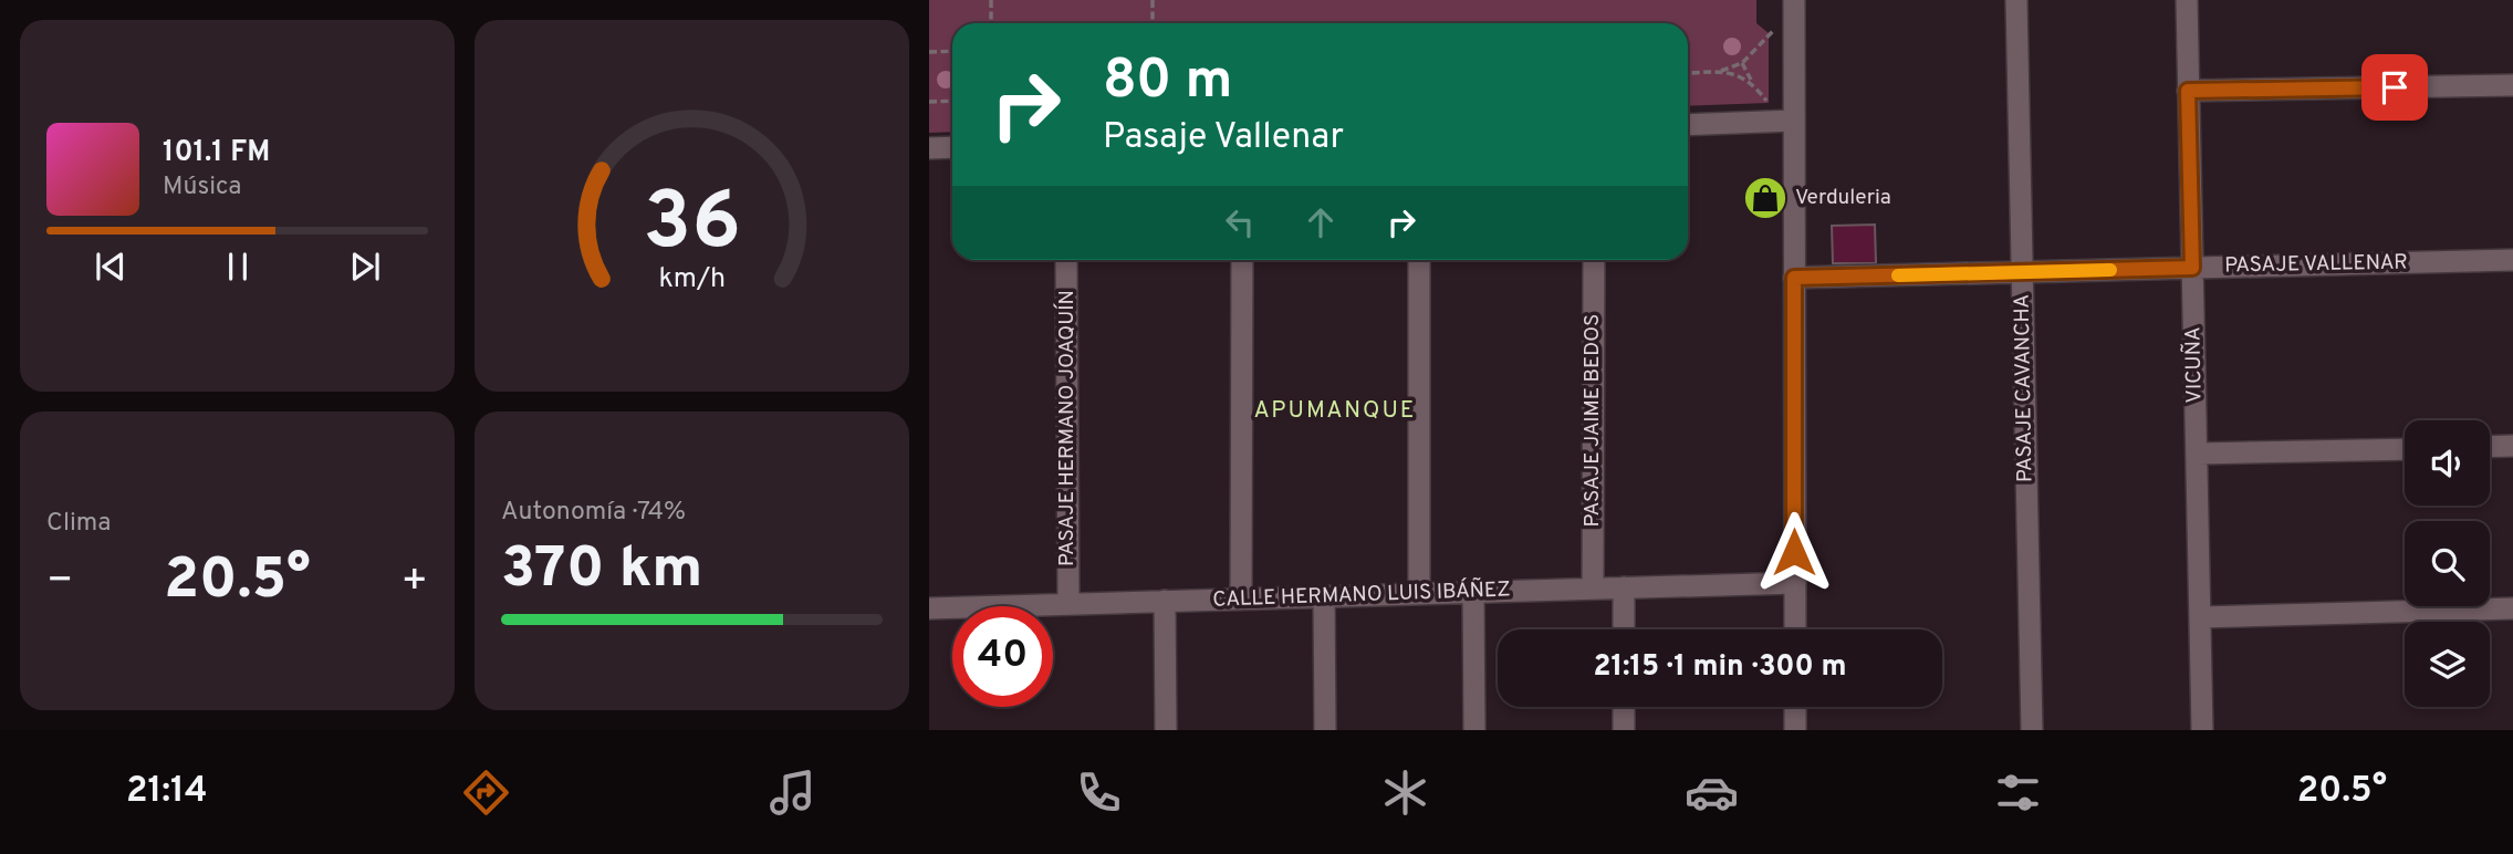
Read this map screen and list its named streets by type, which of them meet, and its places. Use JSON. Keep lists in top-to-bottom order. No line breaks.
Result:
{"streets":{"street":["PASAJE VALLENAR","VICUÑA","PASAJE CAVANCHA","PASAJE JAIME BEDOS","PASAJE HERMANO JOAQUÍN","CALLE HERMANO LUIS IBÁÑEZ"]},"crossings":[["PASAJE VALLENAR","VICUÑA"],["PASAJE VALLENAR","PASAJE CAVANCHA"],["PASAJE JAIME BEDOS","CALLE HERMANO LUIS IBÁÑEZ"],["PASAJE HERMANO JOAQUÍN","CALLE HERMANO LUIS IBÁÑEZ"]],"districts":["APUMANQUE"],"places":{"shop":["Verduleria"]},"page":{"turn":["80 m","Pasaje Vallenar"],"song":["101.1 FM","Música"],"tile":["Clima",["Autonomía · 74%","370 km"]],"heat":["−","20.5°","+"],"limit":"40","trip":"21:15 · 1 min · 300 m","tabs":["21:14","20.5°"],"gauge":["36","km/h"]}}
